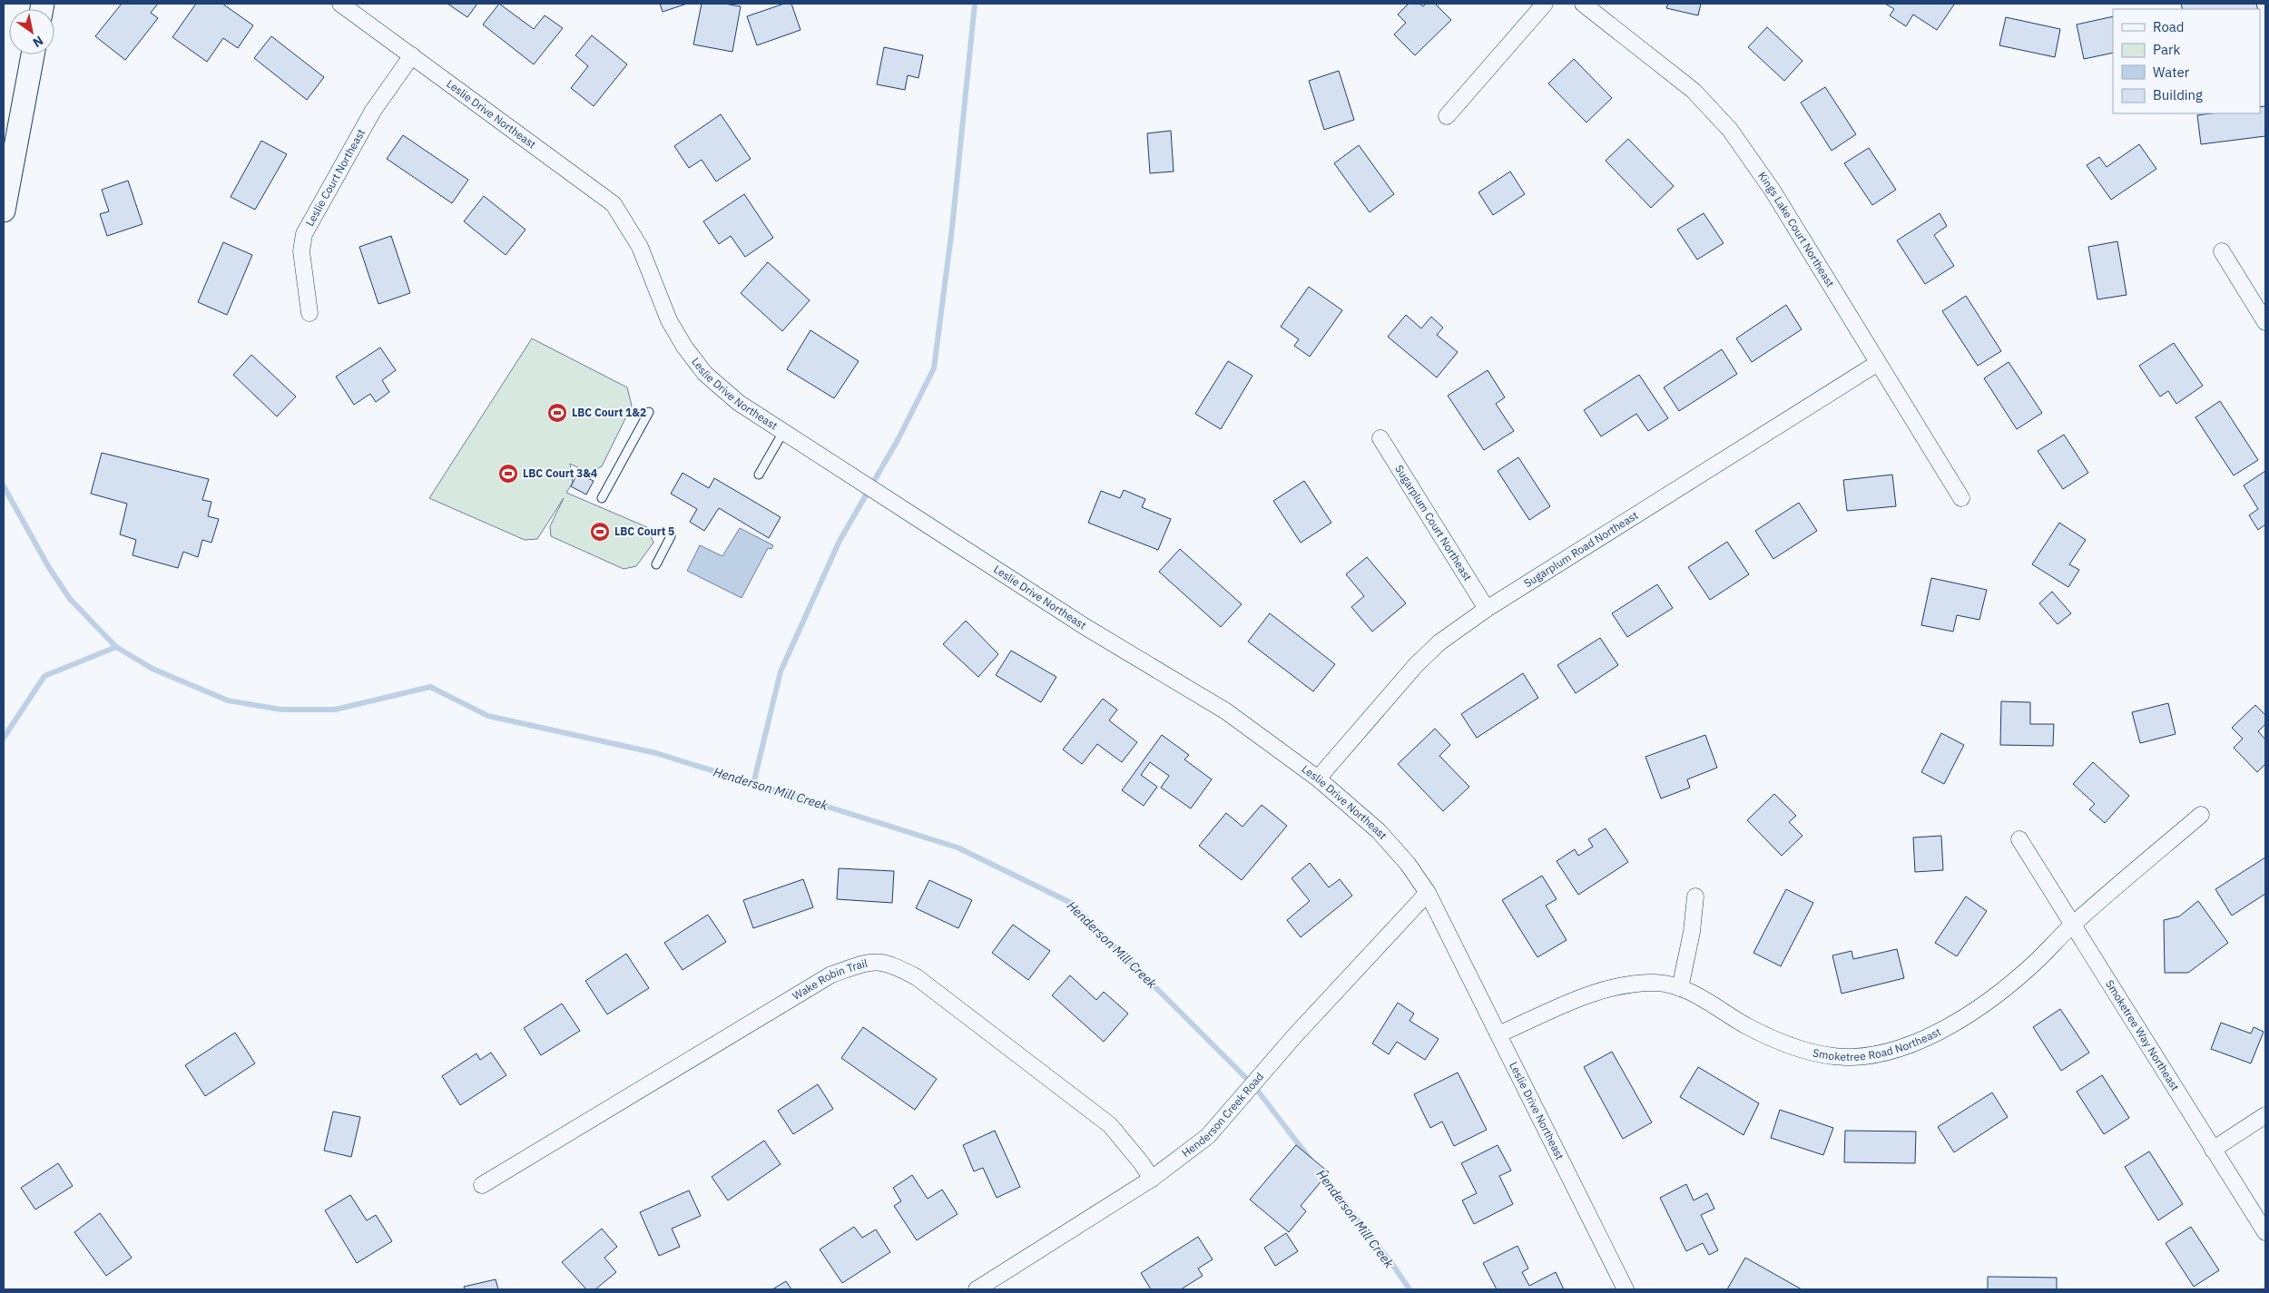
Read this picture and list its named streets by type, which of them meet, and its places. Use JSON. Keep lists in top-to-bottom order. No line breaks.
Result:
{"streets":{"street":["Leslie Drive Northeast","Leslie Court Northeast","Kings Lake Court Northeast","Sugarplum Court Northeast","Sugarplum Road Northeast","Wake Robin Trail","Smoketree Way Northeast","Smoketree Road Northeast","Henderson Creek Road"]},"crossings":[["Leslie Drive Northeast","Leslie Court Northeast"],["Leslie Drive Northeast","Sugarplum Road Northeast"],["Leslie Drive Northeast","Smoketree Road Northeast"],["Leslie Drive Northeast","Henderson Creek Road"],["Kings Lake Court Northeast","Sugarplum Road Northeast"],["Sugarplum Court Northeast","Sugarplum Road Northeast"],["Wake Robin Trail","Henderson Creek Road"],["Smoketree Way Northeast","Smoketree Road Northeast"]],"water":["Henderson Mill Creek"],"places":{"sports":["LBC Court 1&2","LBC Court 3&4","LBC Court 5"]},"legend":["Road","Park","Water","Building"],"north":"bottom right"}
